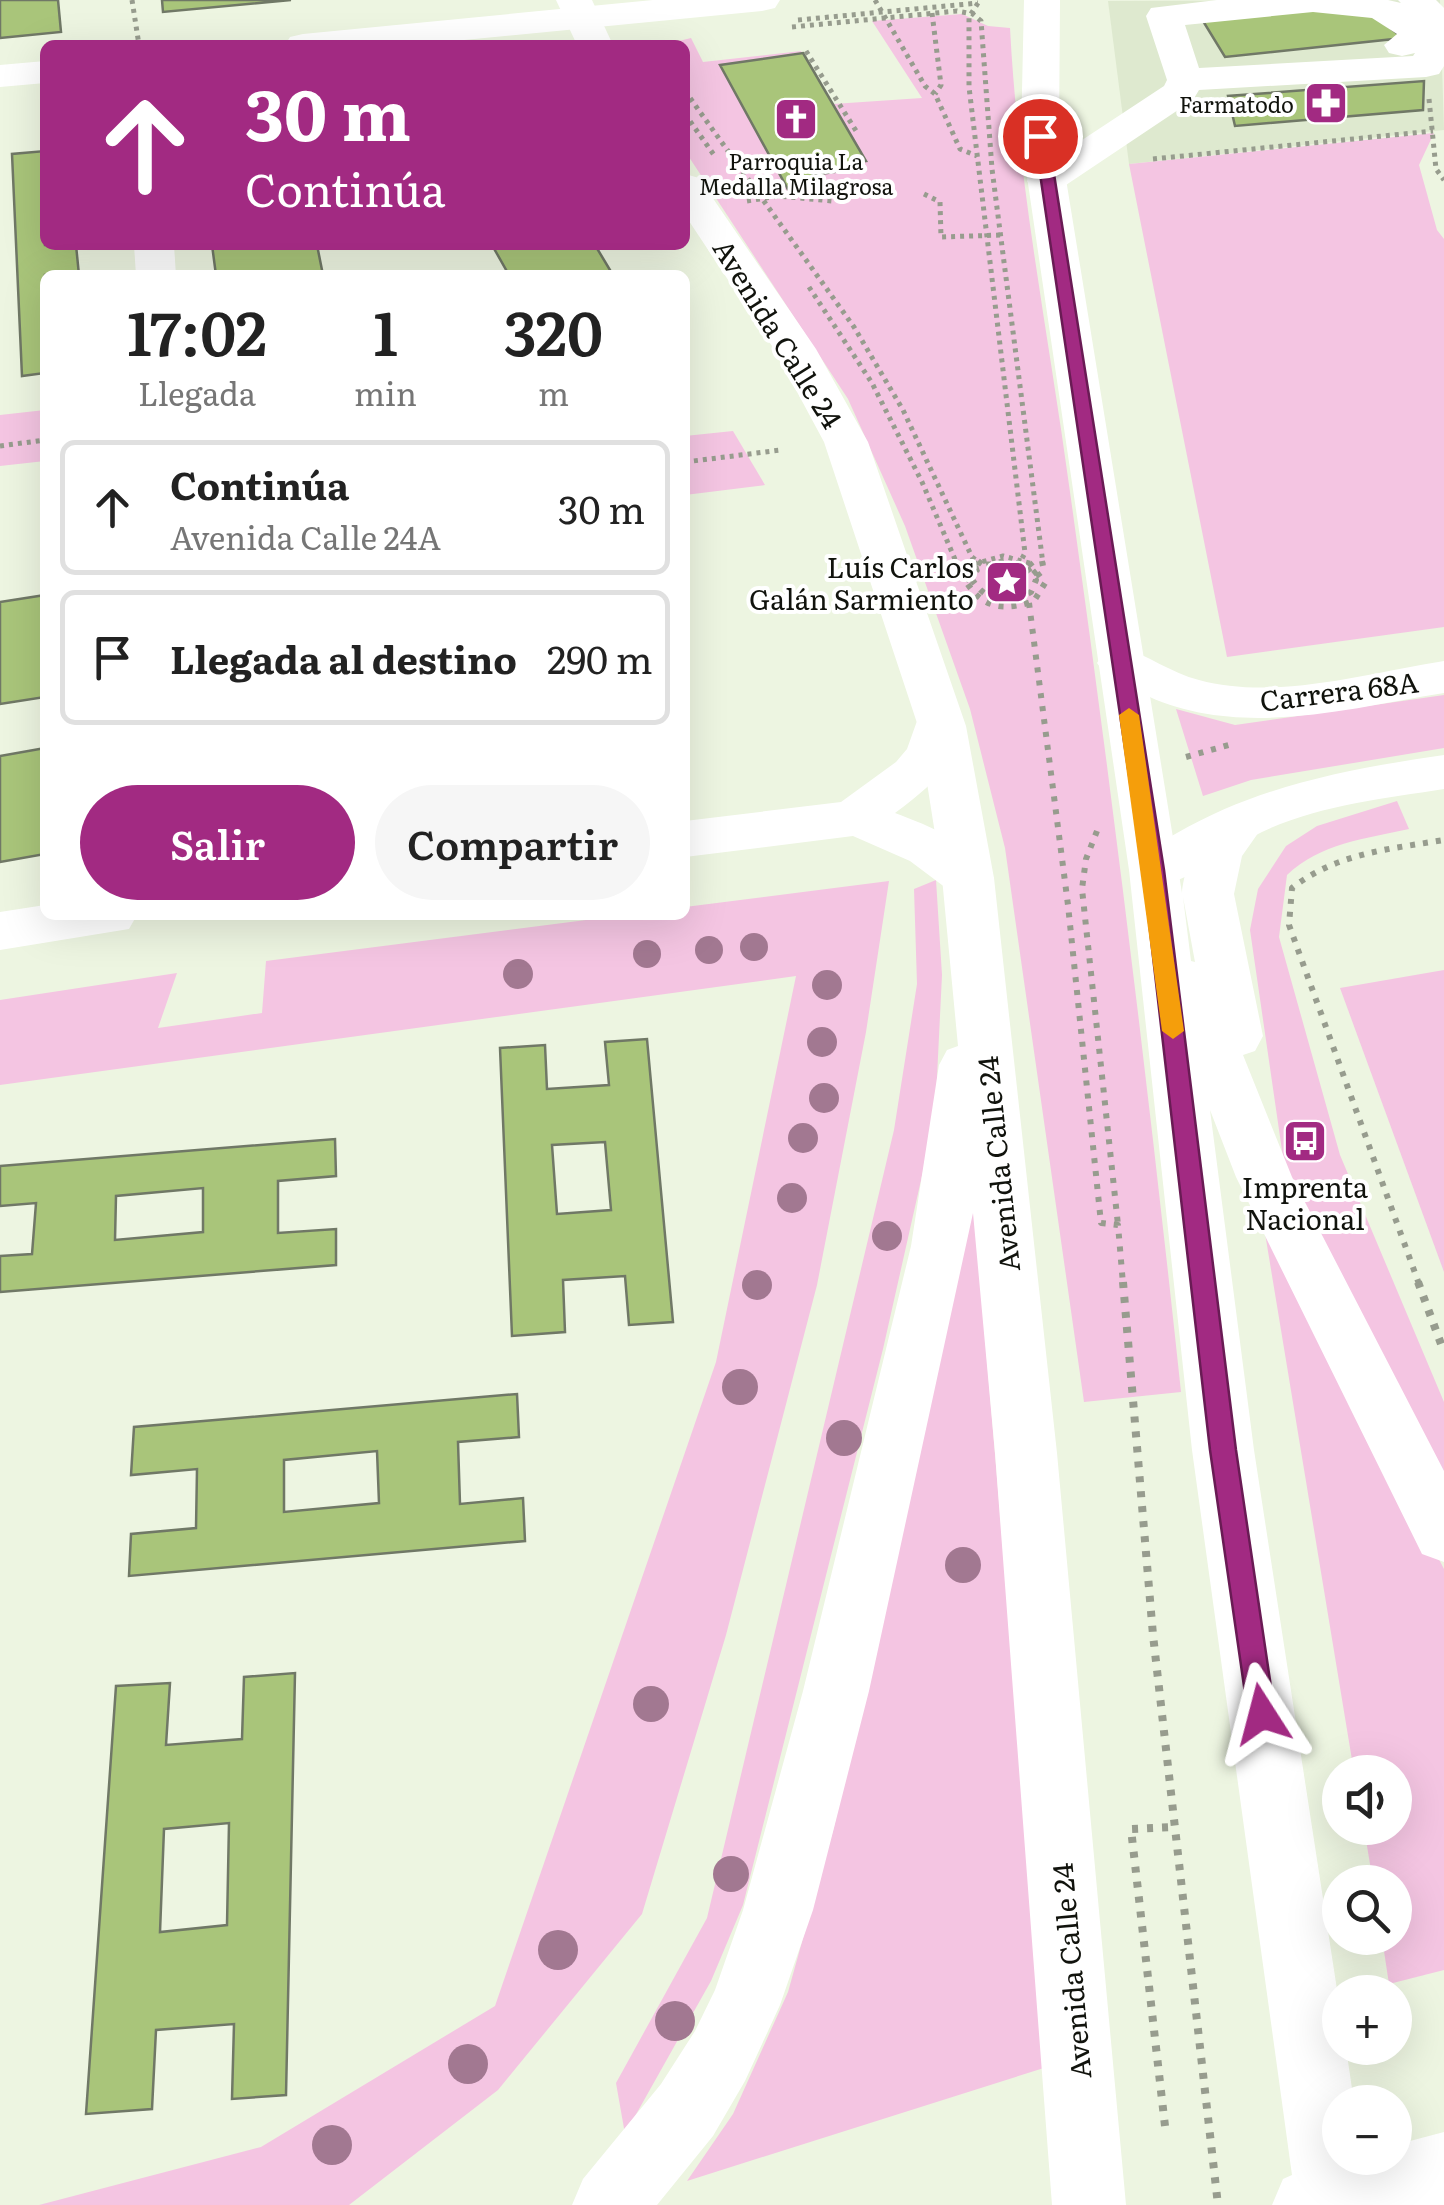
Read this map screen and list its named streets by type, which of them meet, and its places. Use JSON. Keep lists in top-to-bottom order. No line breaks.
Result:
{"streets":{"main road":["Avenida Calle 24","Carrera 68A"]},"places":{"pharmacy":["Farmatodo"],"church":["Parroquia La Medalla Milagrosa"],"place":["Luís Carlos Galán Sarmiento"],"bus stop":["Imprenta Nacional"]},"page":{"turn":["30 m","Continúa"],"eta":["17:02","Llegada","1","min","320","m"],"list":[{"name":"Continúa","note":"Avenida Calle 24A","value":"30 m"},{"name":"Llegada al destino","value":"290 m"}],"buttons":["Salir","Compartir"],"map_buttons":["+","−"]}}
